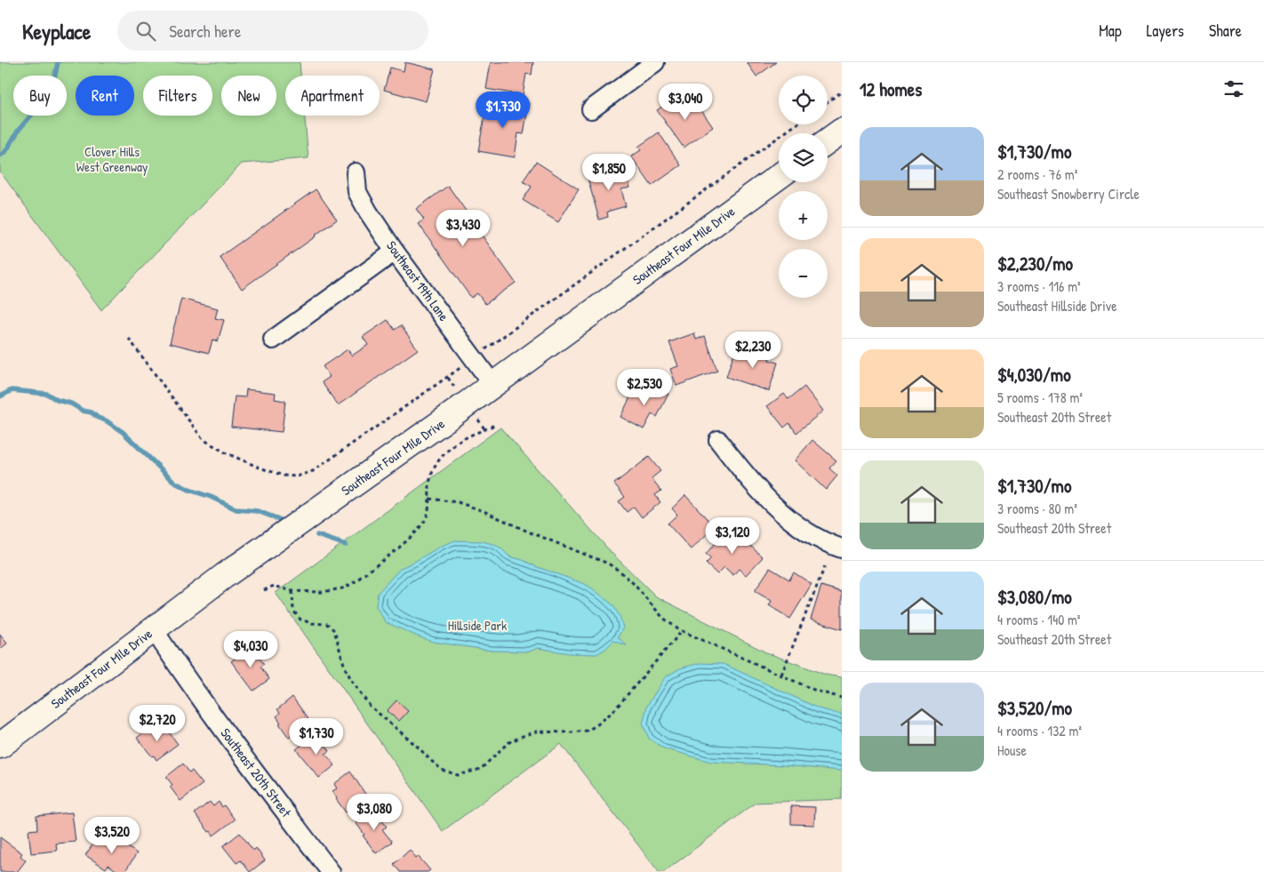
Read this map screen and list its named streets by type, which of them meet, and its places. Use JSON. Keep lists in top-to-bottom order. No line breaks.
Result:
{"streets":{"main road":["Southeast Four Mile Drive"],"street":["Southeast 19th Lane","Southeast 20th Street"]},"crossings":[["Southeast Four Mile Drive","Southeast 19th Lane"],["Southeast Four Mile Drive","Southeast 20th Street"]],"parks":["Clover Hills West Greenway","Hillside Park"],"page":{"header":"Keyplace","search":"Search here","nav":["Map","Layers","Share"],"heading":"12 homes","map_buttons":["+","−"],"chip":["Buy","Rent","Filters","New","Apartment"],"price":["$3,040","$1,730","$1,850","$3,430","$2,230","$2,530","$3,120","$4,030","$2,720","$1,730","$3,080","$3,520"],"list":[{"name":"$1,730/mo","note":"2 rooms · 76 m² · Southeast Snowberry Circle"},{"name":"$2,230/mo","note":"3 rooms · 116 m² · Southeast Hillside Drive"},{"name":"$4,030/mo","note":"5 rooms · 178 m² · Southeast 20th Street"},{"name":"$1,730/mo","note":"3 rooms · 80 m² · Southeast 20th Street"},{"name":"$3,080/mo","note":"4 rooms · 140 m² · Southeast 20th Street"},{"name":"$3,520/mo","note":"4 rooms · 132 m² · House"}]}}
